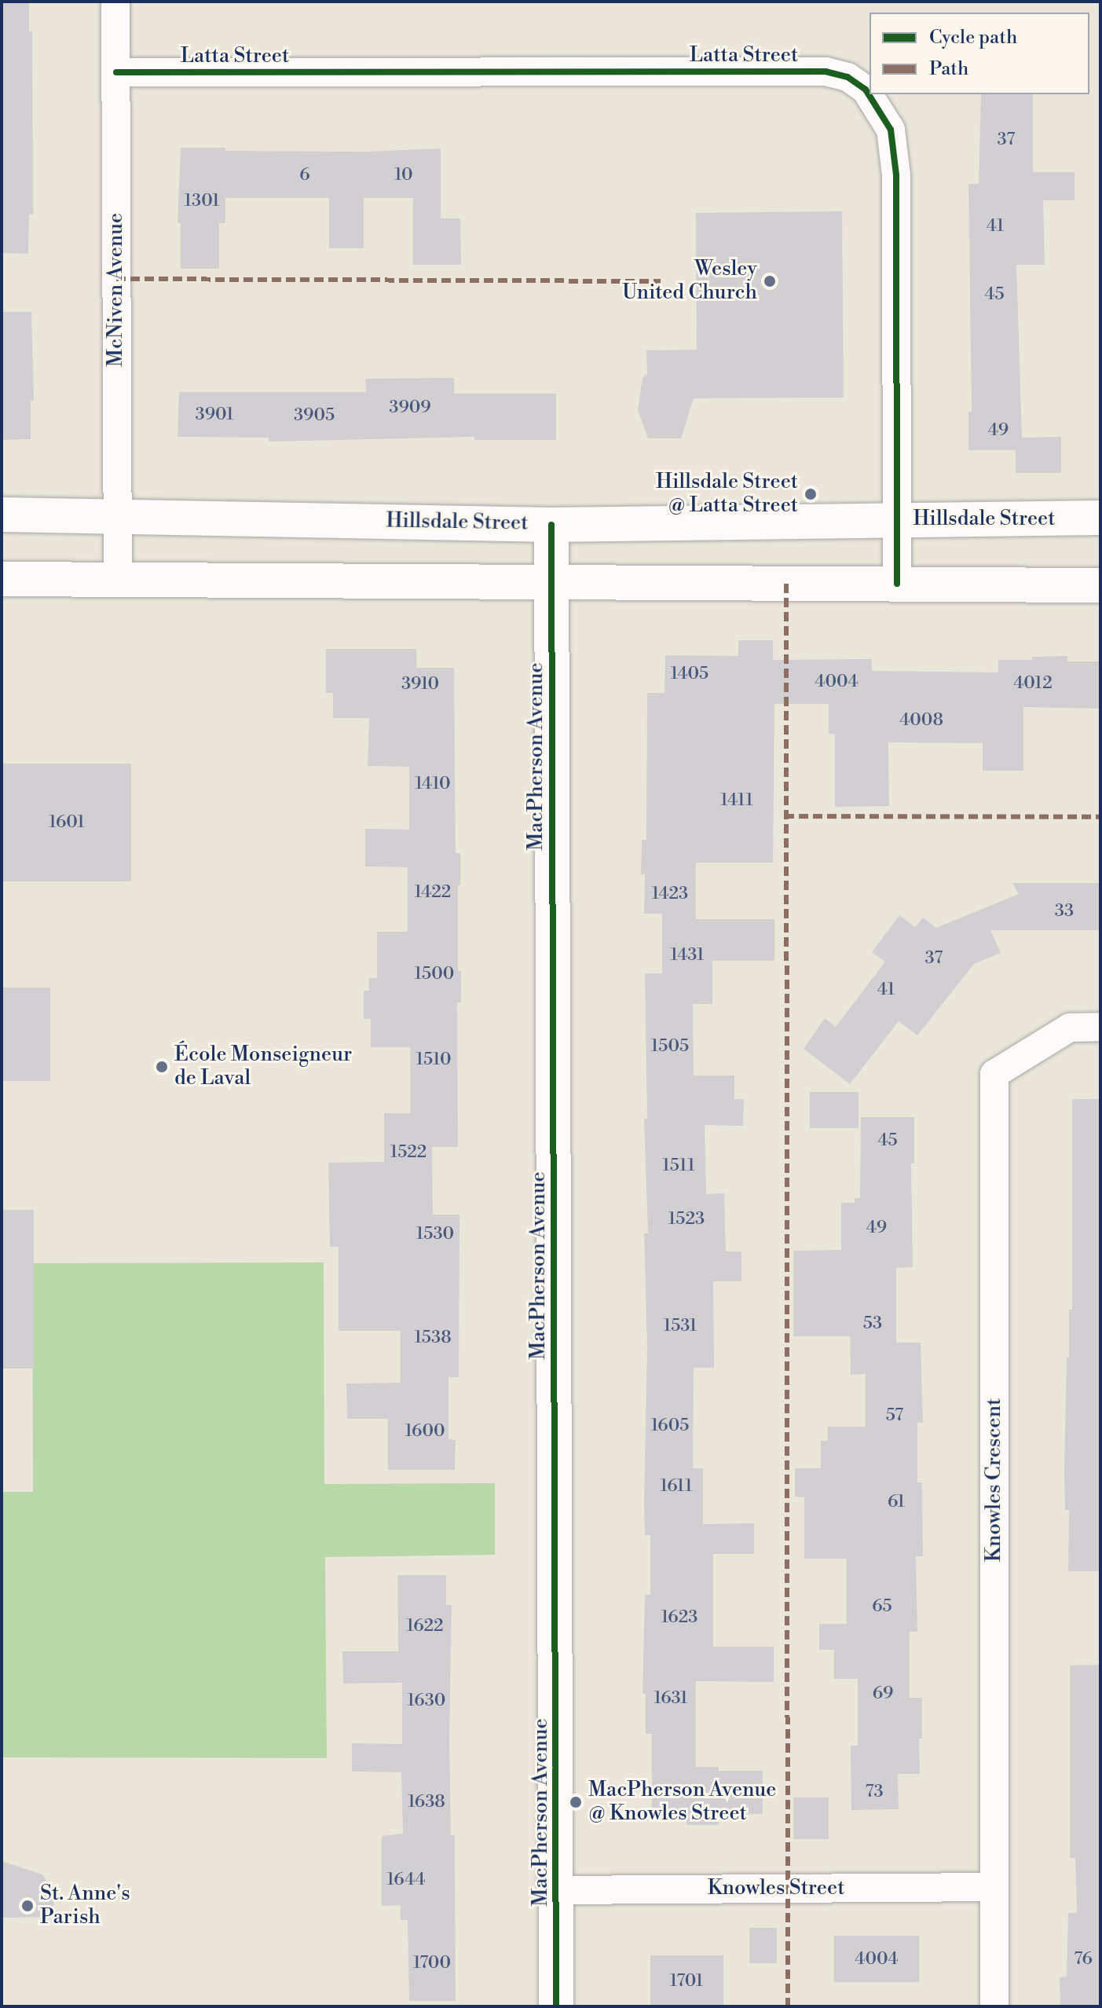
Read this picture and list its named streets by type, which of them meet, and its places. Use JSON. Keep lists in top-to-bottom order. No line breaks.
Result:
{"streets":{"street":["Latta Street","McNiven Avenue","Hillsdale Street","MacPherson Avenue","Knowles Crescent","Knowles Street"]},"crossings":[["Latta Street","McNiven Avenue"],["Latta Street","Hillsdale Street"],["McNiven Avenue","Hillsdale Street"],["Hillsdale Street","MacPherson Avenue"],["MacPherson Avenue","Knowles Street"],["Knowles Crescent","Knowles Street"]],"places":["Wesley United Church","Hillsdale Street @ Latta Street","École Monseigneur de Laval","MacPherson Avenue @ Knowles Street","St. Anne's Parish"],"house_numbers":["37","6","10","1301","41","45","3909","3901","3905","49","1405","4004","4012","3910","4008","1410","1411","1601","1422","1423","33","1431","37","1500","41","1505","1510","45","1522","1511","1523","49","1530","53","1531","1538","57","1605","1600","1611","61","65","1623","1622","69","1631","1630","73","1638","1644","4004","76","1700","1701"],"legend":["Cycle path","Path"]}
